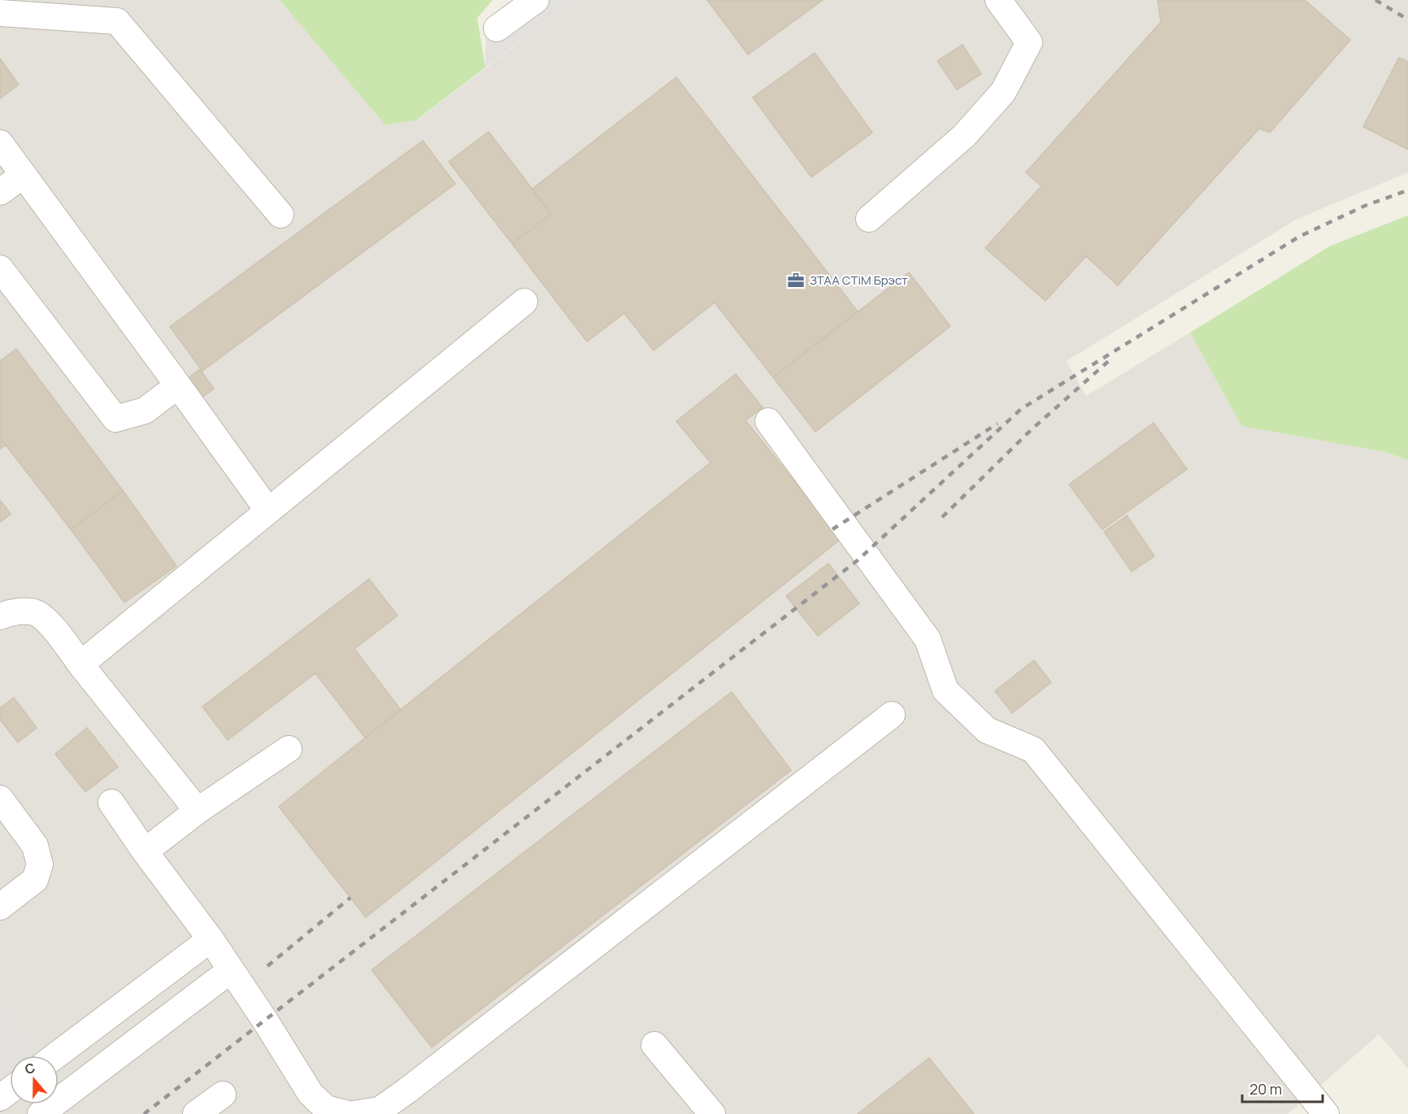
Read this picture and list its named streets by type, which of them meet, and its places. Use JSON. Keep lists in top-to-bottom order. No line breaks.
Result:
{"places":{"office":["ЗТАА СТіМ Брэст"]},"scale_bar":"20 m","north":"top"}
